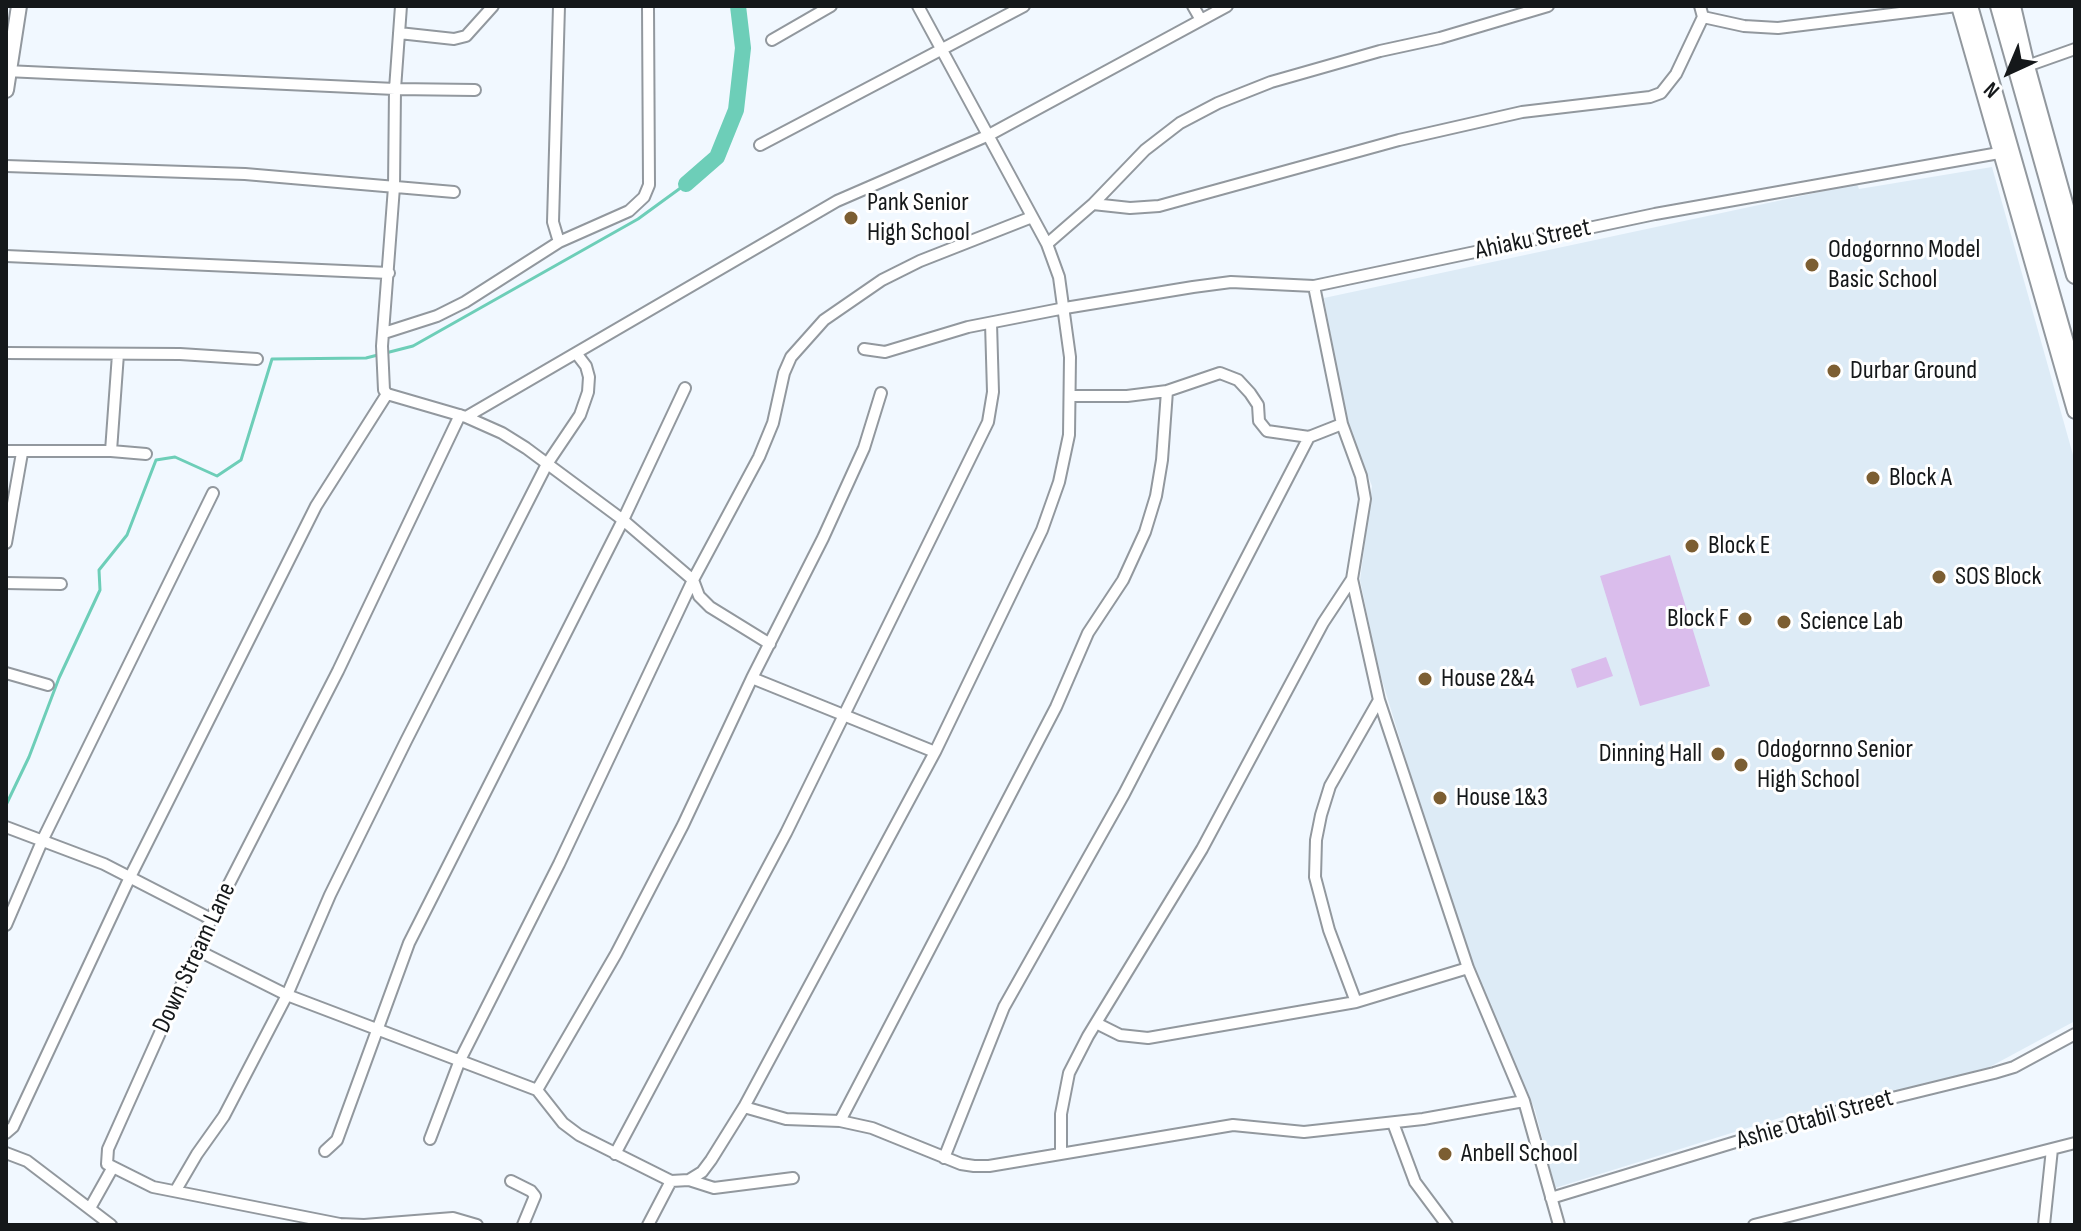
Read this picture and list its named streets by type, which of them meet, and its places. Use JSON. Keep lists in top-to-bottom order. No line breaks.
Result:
{"streets":{"street":["Ahiaku Street","Down Stream Lane","Ashie Otabil Street"]},"places":["Pank Senior High School","Odogornno Model Basic School","Durbar Ground","Block A","Block E","SOS Block","Block F","Science Lab","House 2&4","Dinning Hall","Odogornno Senior High School","House 1&3","Anbell School"],"north":"bottom left"}
